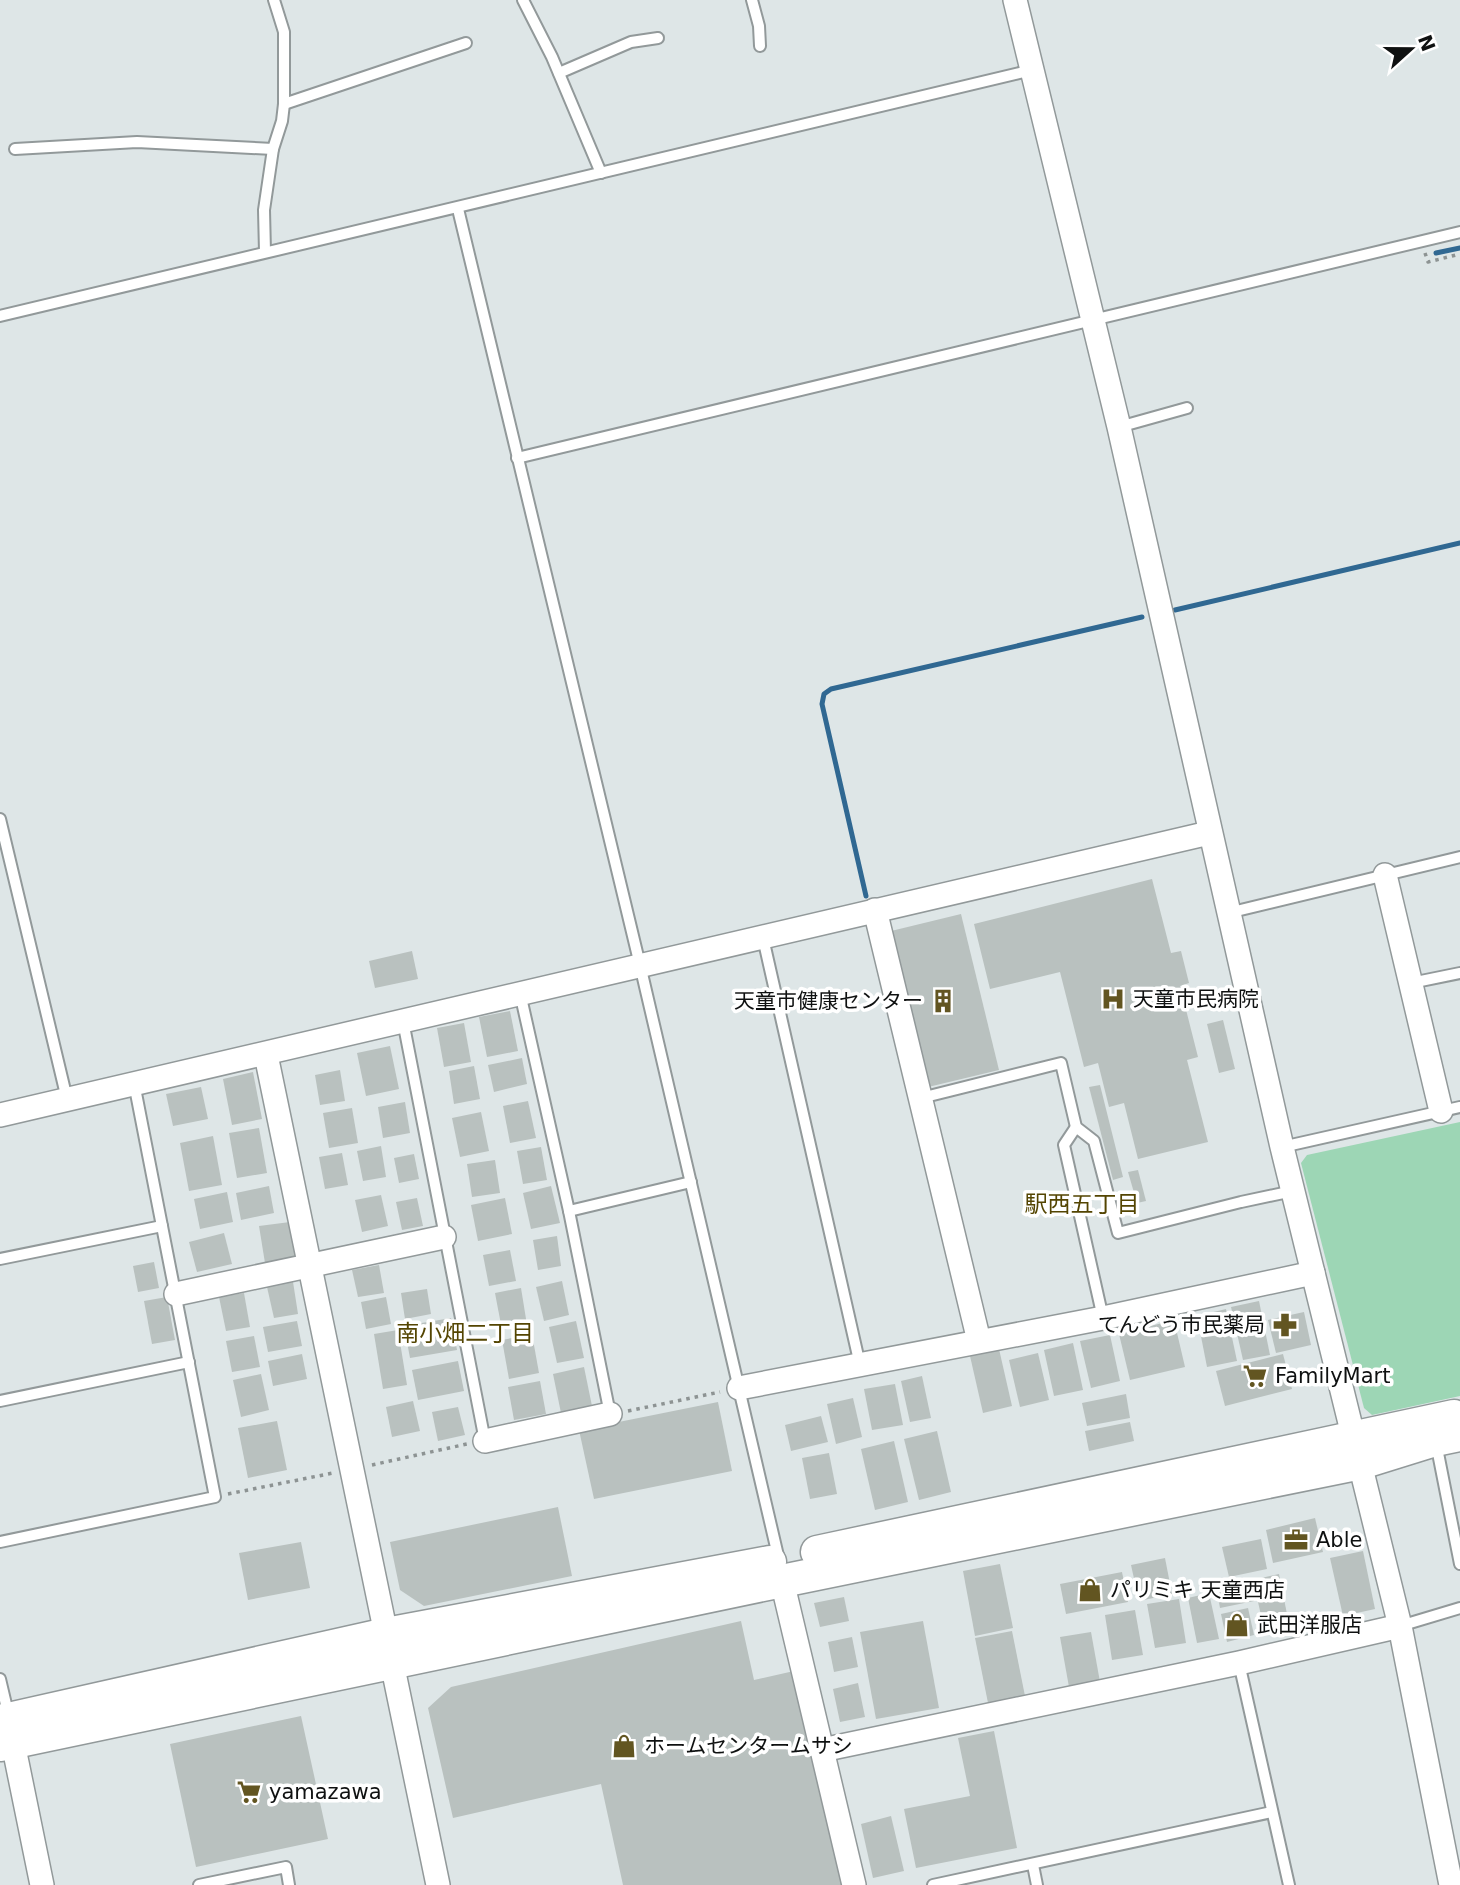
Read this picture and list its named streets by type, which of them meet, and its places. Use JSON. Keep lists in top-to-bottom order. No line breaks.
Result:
{"districts":["駅西五丁目","南小畑二丁目"],"places":{"hospital":["天童市民病院"],"building":["天童市健康センター"],"pharmacy":["てんどう市民薬局"],"supermarket":["FamilyMart","yamazawa"],"office":["Able"],"shop":["パリミキ 天童西店","武田洋服店","ホームセンタームサシ"]},"north":"right"}
